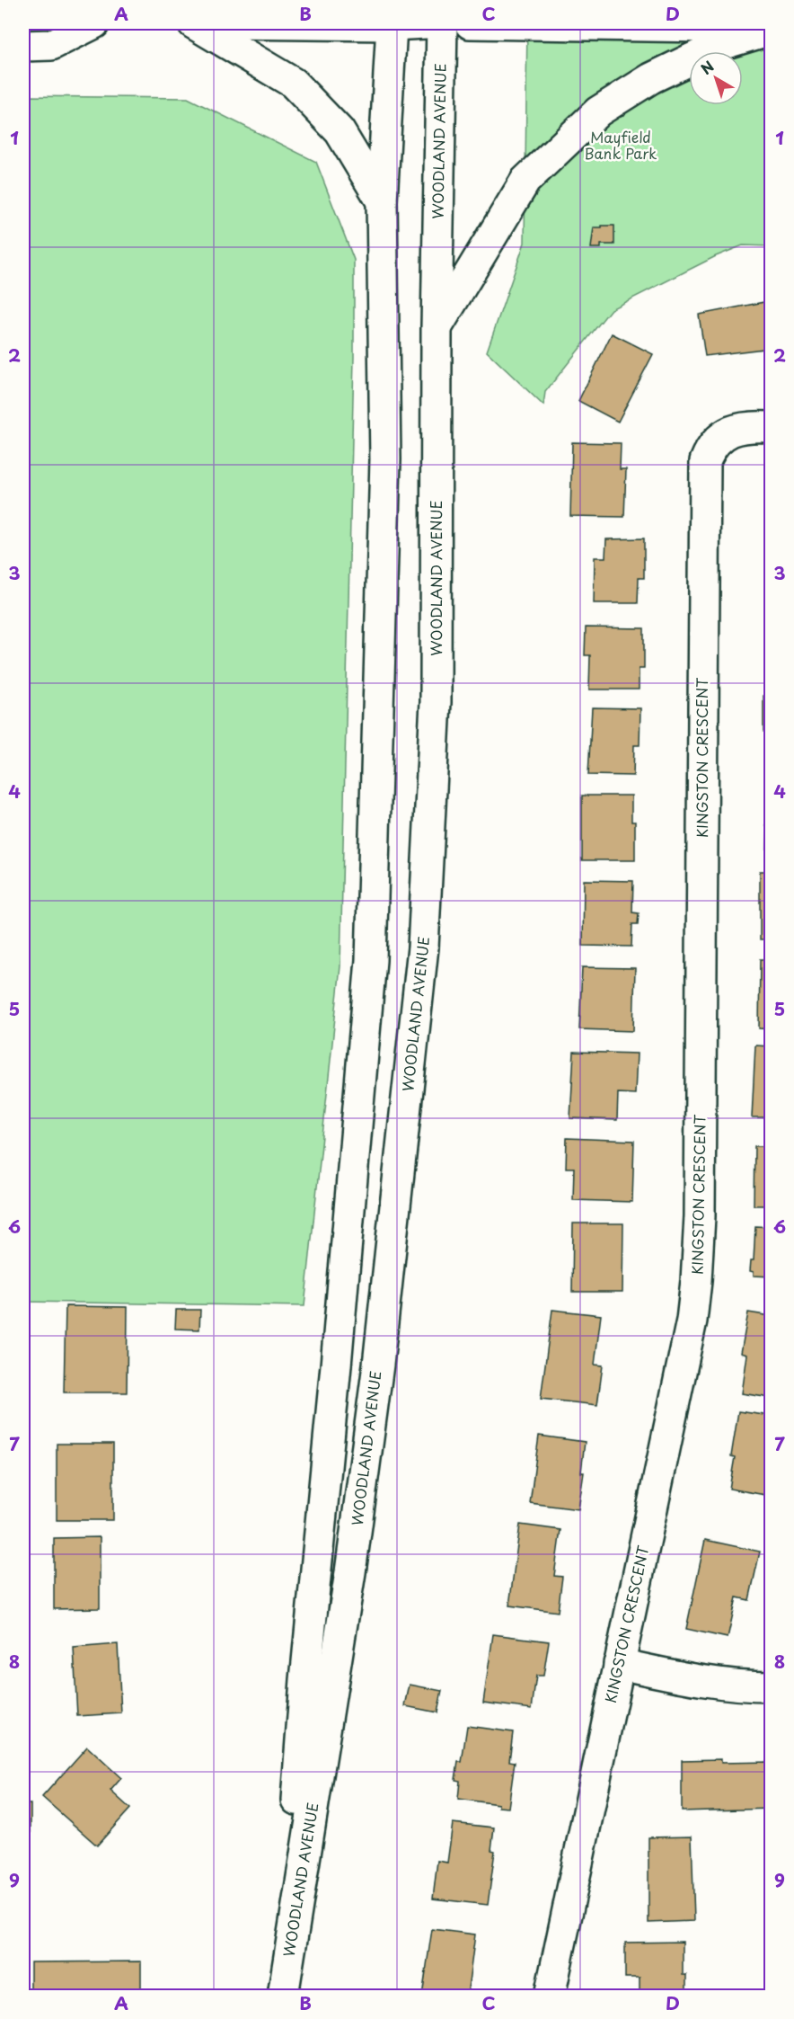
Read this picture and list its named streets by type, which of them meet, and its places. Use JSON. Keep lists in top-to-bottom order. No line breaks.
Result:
{"streets":{"main road":["WOODLAND AVENUE","KINGSTON CRESCENT"]},"parks":["Mayfield Bank Park"],"north":"top left","grid":{"columns":["A","B","C","D"],"rows":["1","2","3","4","5","6","7","8","9"]}}
